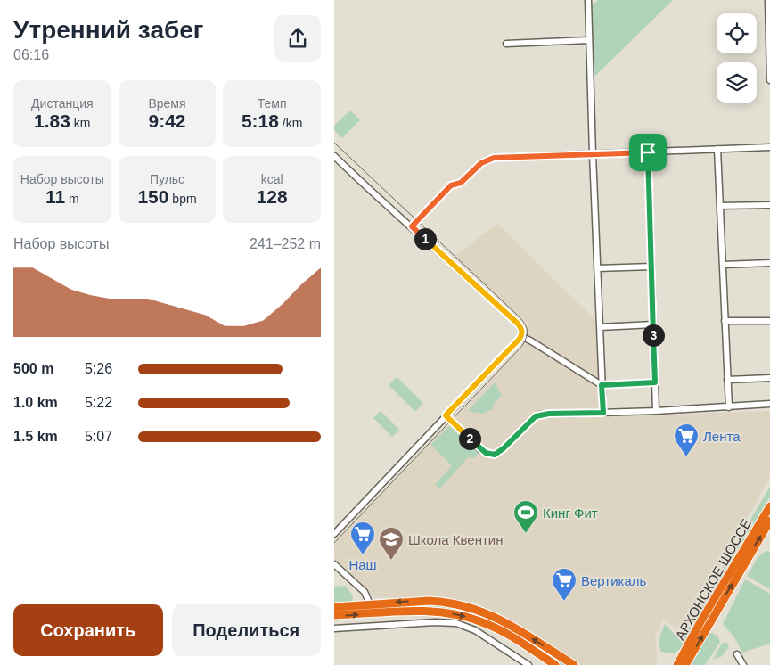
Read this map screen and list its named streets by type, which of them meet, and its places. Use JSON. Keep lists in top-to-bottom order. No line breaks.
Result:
{"streets":{"highway":["АРХОНСКОЕ ШОССЕ"]},"places":{"supermarket":["Лента","Наш","Вертикаль"],"sports":["Кинг Фит"],"school or university":["Школа Квентин"]},"page":{"heading":["Утренний забег","06:16"],"stats":[["Дистанция","1.83 km"],["Время","9:42"],["Темп","5:18 /km"],["Набор высоты","11 m"],["Пульс","150 bpm"],["kcal","128"]],"chart":["Набор высоты","241–252 m"],"pins":["1","3","2"],"list":[{"name":"500 m","note":"5:26"},{"name":"1.0 km","note":"5:22"},{"name":"1.5 km","note":"5:07"}],"buttons":["Сохранить","Поделиться"]}}
